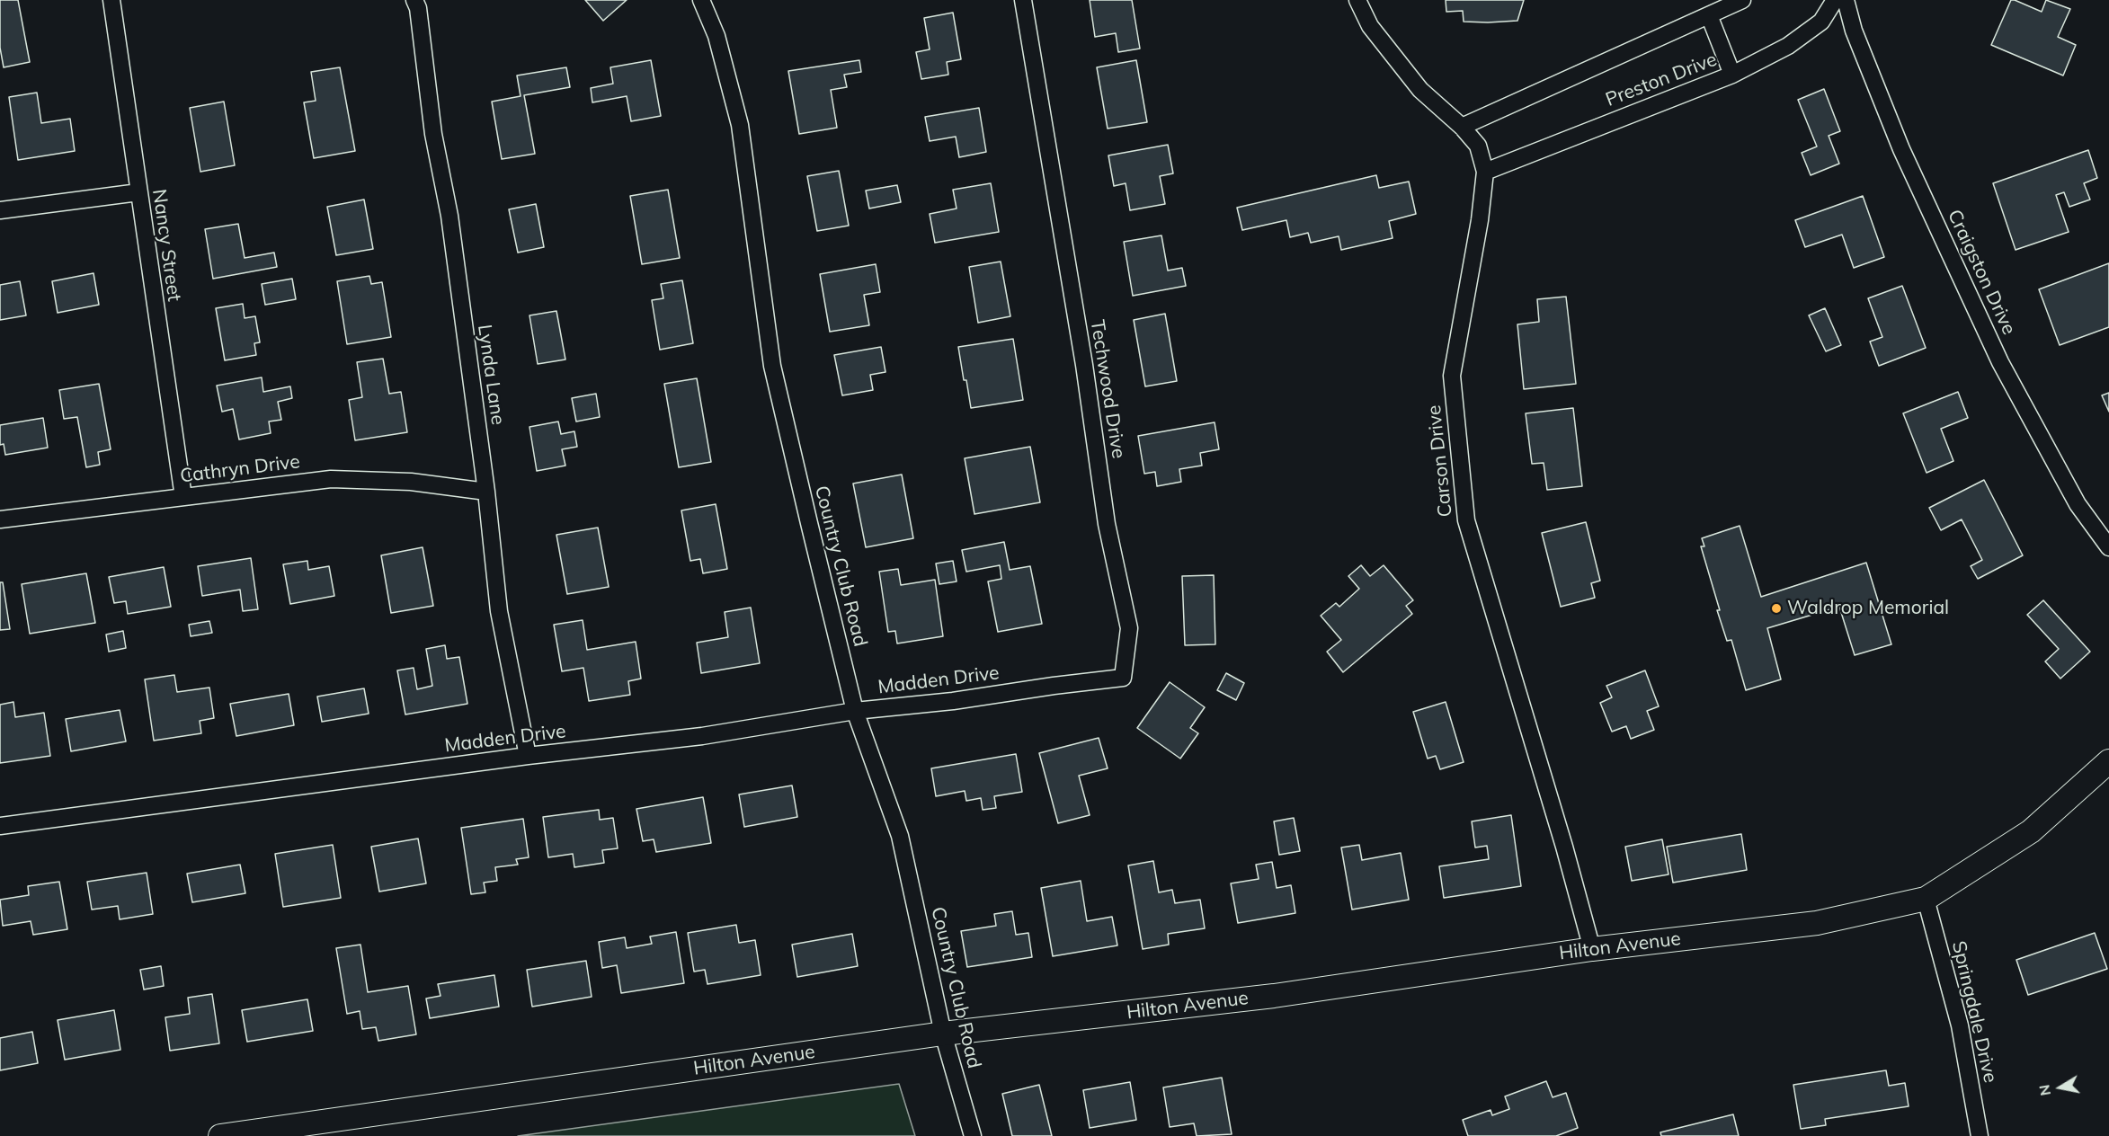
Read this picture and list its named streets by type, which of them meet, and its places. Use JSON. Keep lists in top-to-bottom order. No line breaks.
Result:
{"streets":{"street":["Preston Drive","Nancy Street","Craigston Drive","Lynda Lane","Techwood Drive","Carson Drive","Cathryn Drive","Country Club Road","Madden Drive","Hilton Avenue","Springdale Drive"]},"crossings":[["Preston Drive","Carson Drive"],["Nancy Street","Cathryn Drive"],["Lynda Lane","Cathryn Drive"],["Lynda Lane","Madden Drive"],["Techwood Drive","Madden Drive"],["Carson Drive","Hilton Avenue"],["Country Club Road","Madden Drive"],["Country Club Road","Hilton Avenue"],["Hilton Avenue","Springdale Drive"]],"places":["Waldrop Memorial"],"north":"left"}
